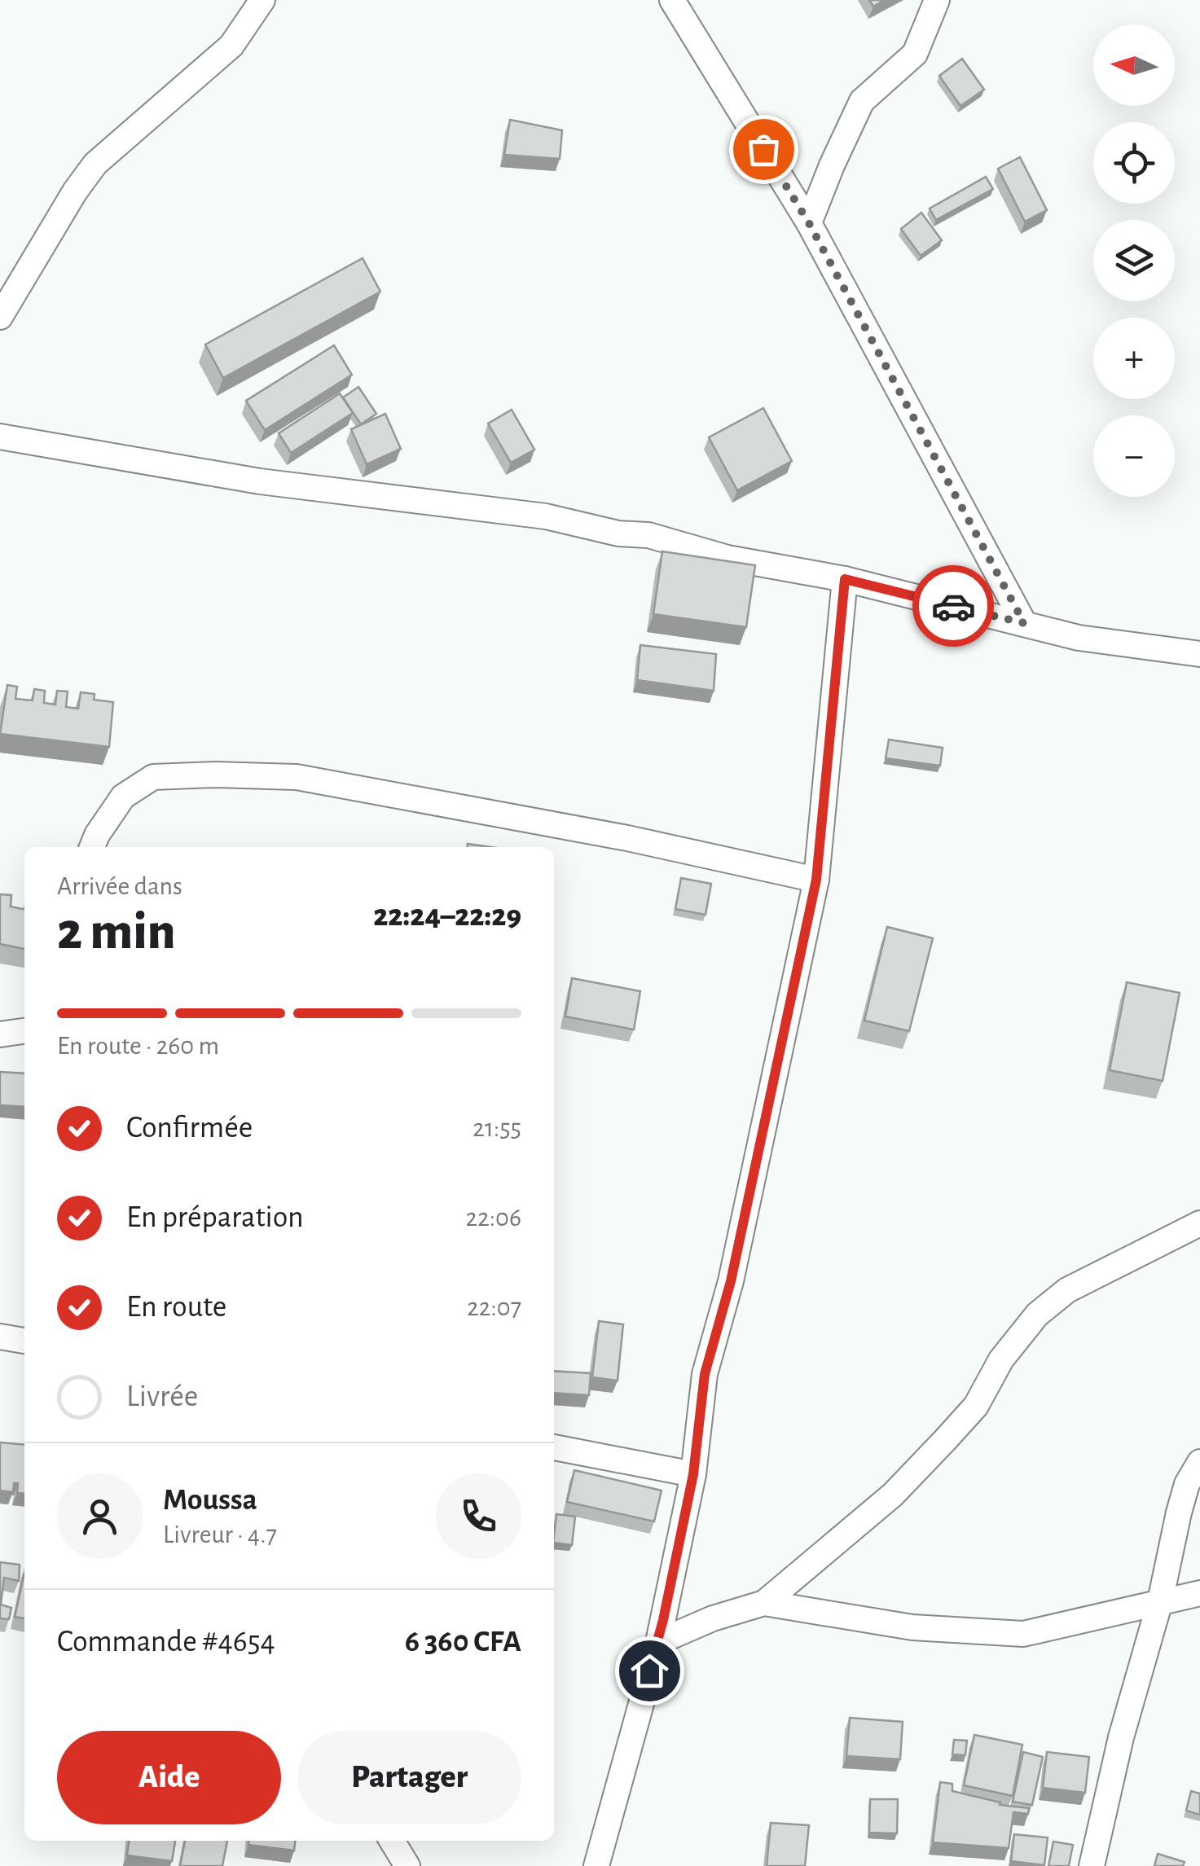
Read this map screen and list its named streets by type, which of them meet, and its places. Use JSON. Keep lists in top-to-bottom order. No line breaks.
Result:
{"north":"left","page":{"map_buttons":["+","−"],"heading":["2 min","Arrivée dans","22:24–22:29"],"panel":["Moussa","Livreur · 4.7","Commande #4654","6 360 CFA"],"bar":"En route · 260 m","list":[["Confirmée","21:55"],["En préparation","22:06"],["En route","22:07"],"Livrée"],"buttons":["Aide","Partager"]}}
